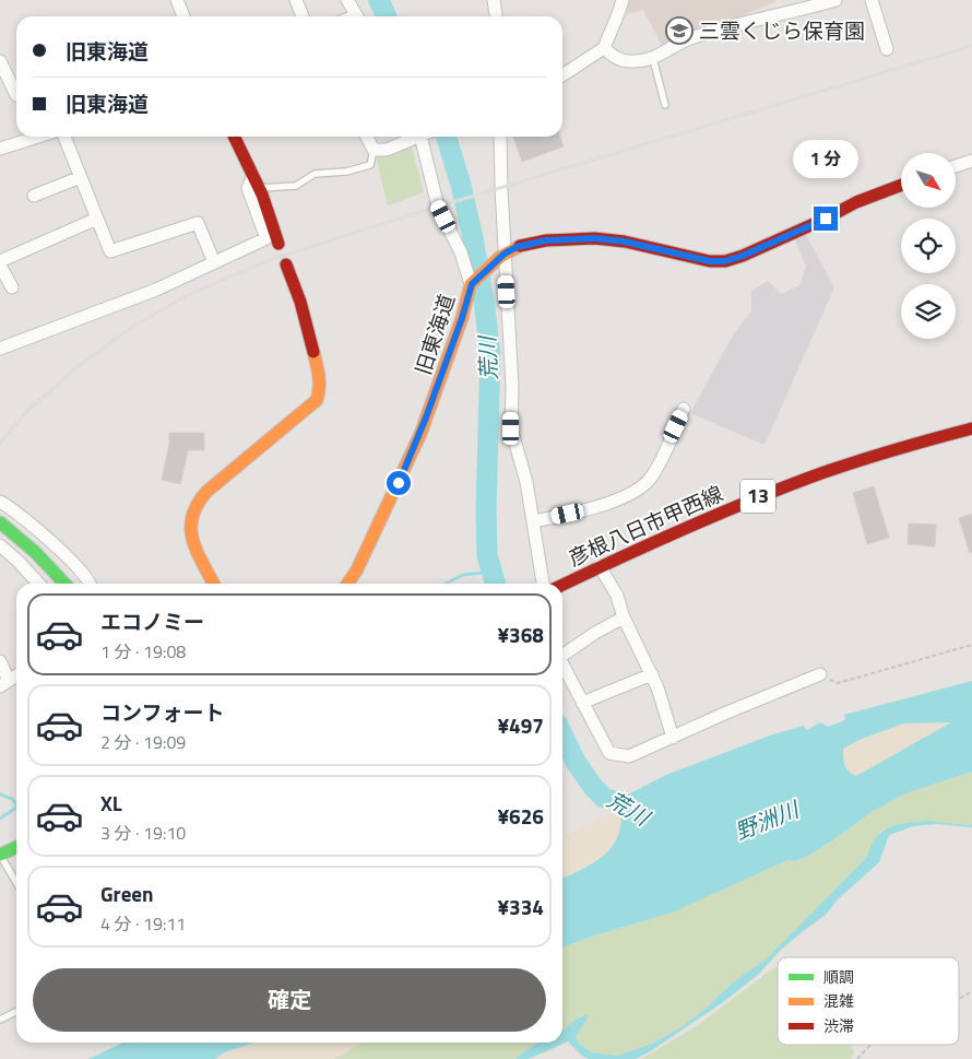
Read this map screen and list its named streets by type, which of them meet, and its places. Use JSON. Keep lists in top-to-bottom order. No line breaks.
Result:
{"streets":{"street":["旧東海道","13","彦根八日市甲西線"]},"water":["荒川","野洲川"],"places":{"school or university":["三雲くじら保育園"]},"legend":["順調","混雑","渋滞"],"north":"bottom right","page":{"banner":["旧東海道","旧東海道"],"bubble":"1 分","list":[{"name":"エコノミー","note":"1 分 · 19:08","value":"¥368"},{"name":"コンフォート","note":"2 分 · 19:09","value":"¥497"},{"name":"XL","note":"3 分 · 19:10","value":"¥626"},{"name":"Green","note":"4 分 · 19:11","value":"¥334"}],"buttons":"確定"}}
